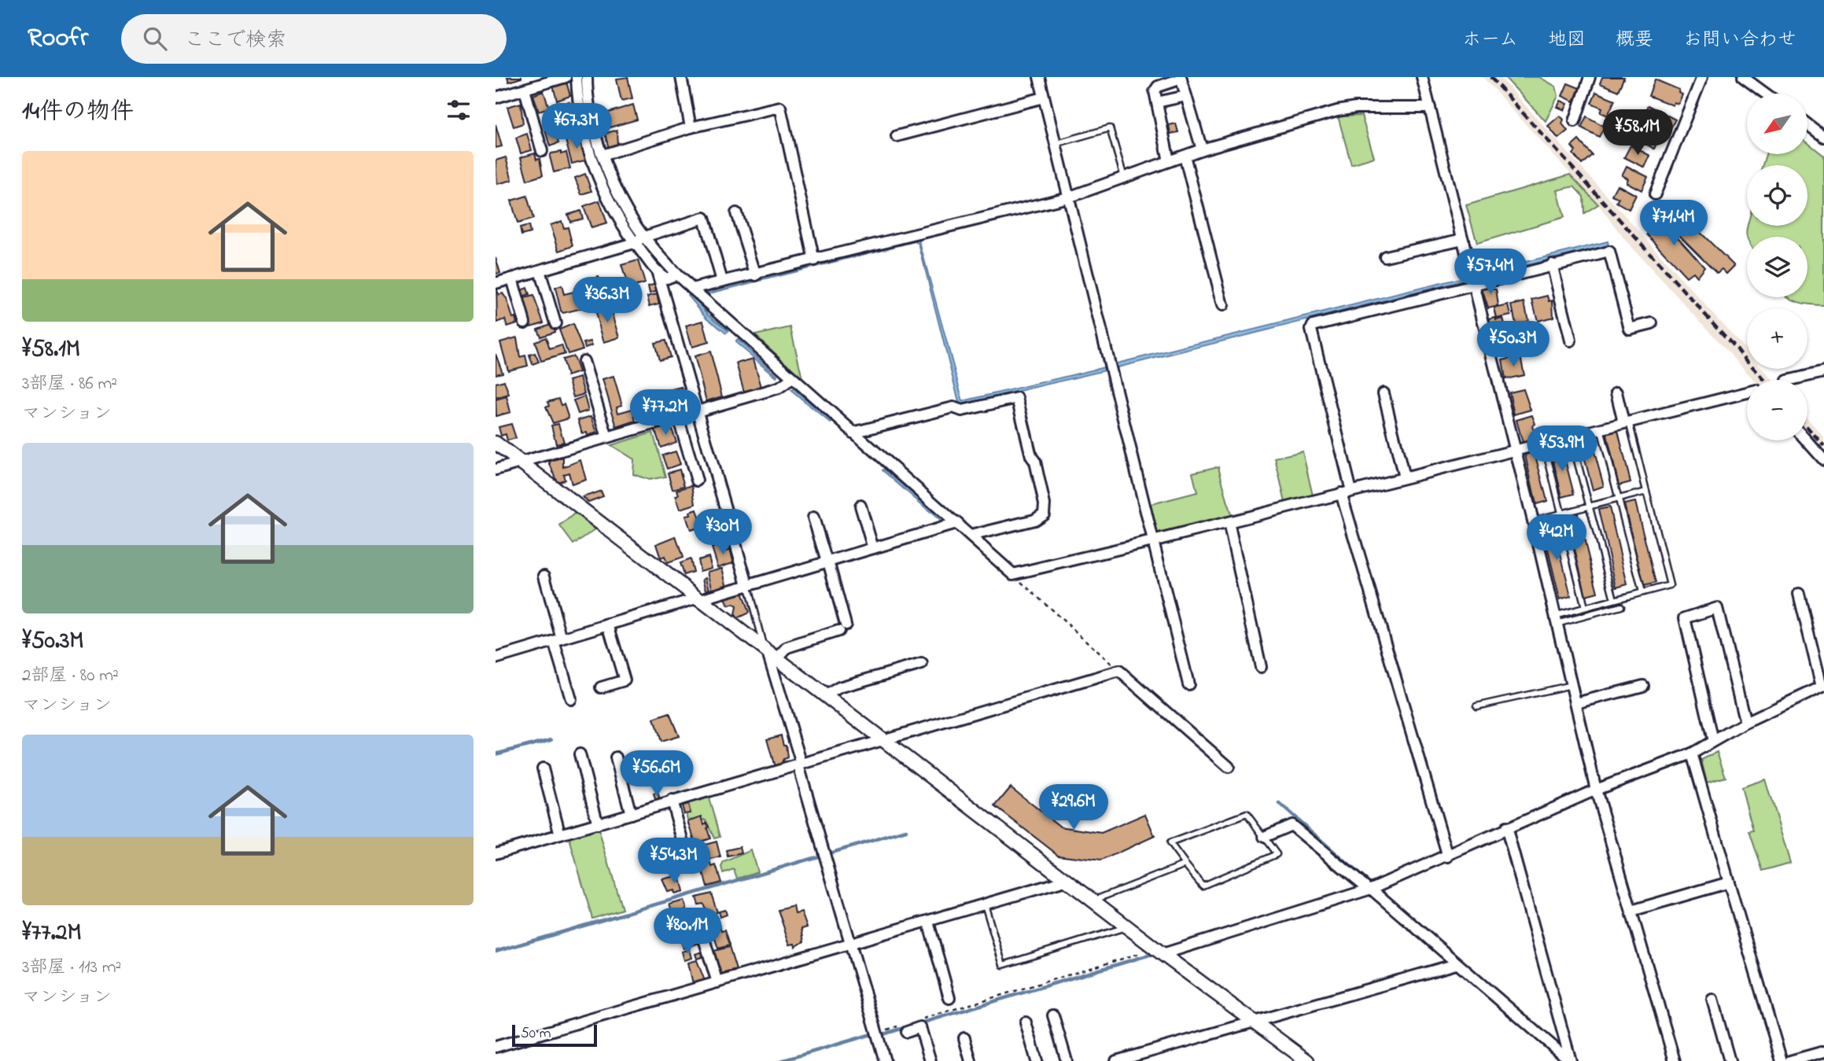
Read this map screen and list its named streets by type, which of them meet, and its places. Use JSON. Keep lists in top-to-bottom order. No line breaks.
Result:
{"scale_bar":"50 m","north":"bottom left","page":{"header":"Roofr","search":"ここで検索","nav":["ホーム","地図","概要","お問い合わせ"],"heading":"14件の物件","map_buttons":["+","−"],"price":["¥67.3M","¥58.1M","¥71.4M","¥57.4M","¥36.3M","¥50.3M","¥77.2M","¥53.9M","¥30M","¥42M","¥56.6M","¥29.6M","¥54.3M","¥80.1M"],"list":[{"name":"¥58.1M","note":"3部屋 · 86 m² · マンション"},{"name":"¥50.3M","note":"2部屋 · 80 m² · マンション"},{"name":"¥77.2M","note":"3部屋 · 113 m² · マンション"}],"scale":"50 m"}}
